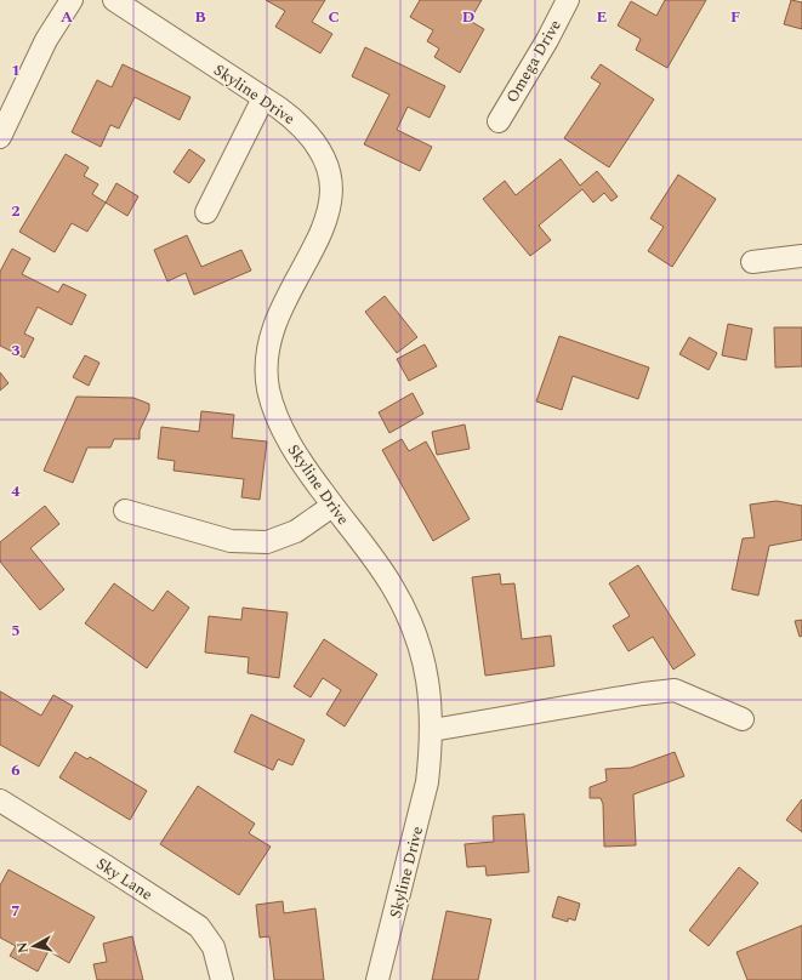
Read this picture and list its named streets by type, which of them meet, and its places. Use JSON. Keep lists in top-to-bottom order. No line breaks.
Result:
{"streets":{"street":["Omega Drive","Skyline Drive","Sky Lane"]},"north":"left","grid":{"columns":["A","B","C","D","E","F"],"rows":["1","2","3","4","5","6","7"]}}
